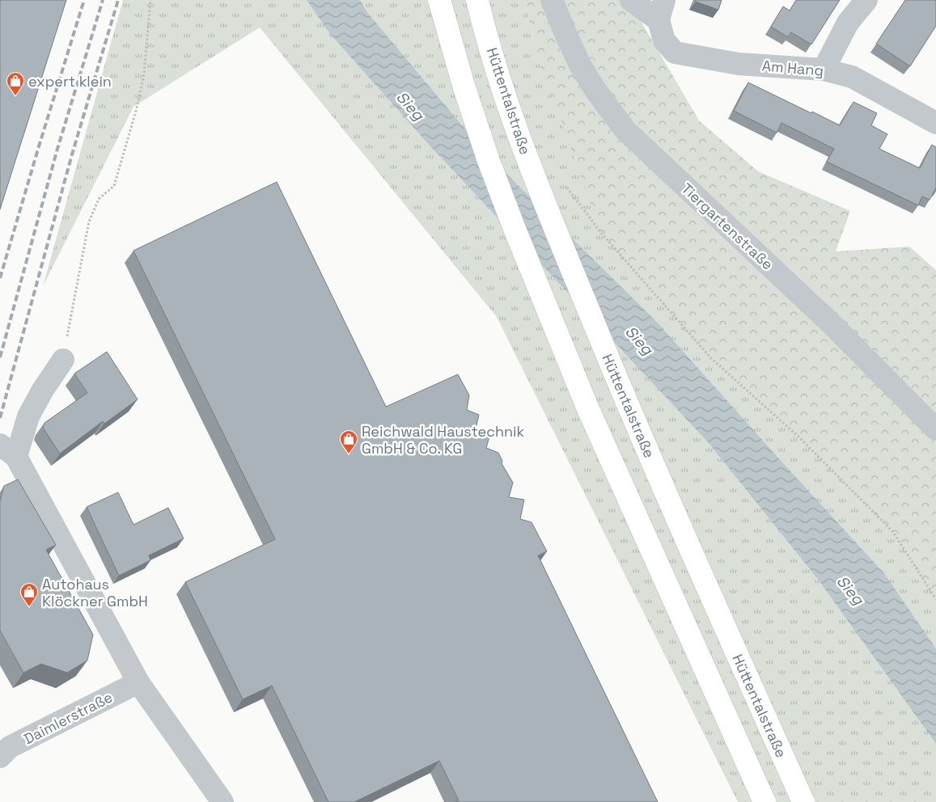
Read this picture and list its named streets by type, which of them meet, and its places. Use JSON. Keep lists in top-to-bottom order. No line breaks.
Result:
{"streets":{"highway":["Hüttentalstraße"],"street":["Am Hang","Tiergartenstraße","Daimlerstraße"]},"water":["Sieg"],"places":{"shop":["expert klein","Reichwald Haustechnik GmbH & Co. KG","Autohaus Klöckner GmbH"]}}
